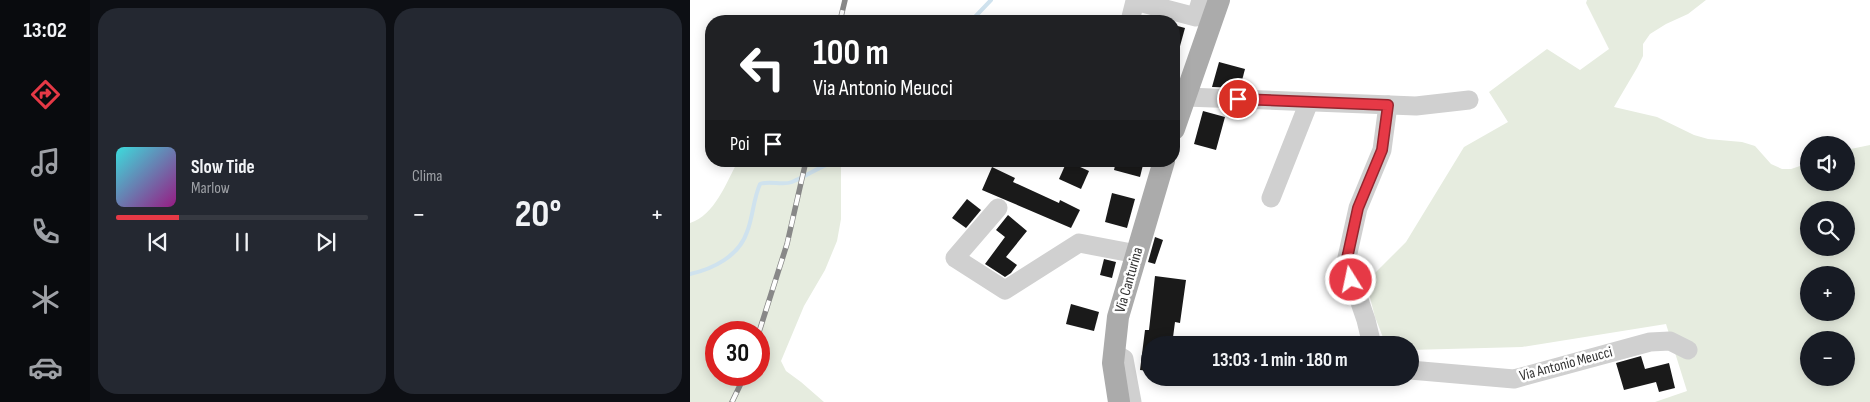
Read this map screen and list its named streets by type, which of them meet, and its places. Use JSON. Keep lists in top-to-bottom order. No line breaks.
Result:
{"streets":{"main road":["Via Canturina"],"street":["Via Antonio Meucci"]},"page":{"tabs":"13:02","tile":"Clima","turn":["100 m","Via Antonio Meucci"],"then":"Poi","map_buttons":["+","−"],"song":["Slow Tide","Marlow"],"heat":["−","20°","+"],"limit":"30","trip":"13:03 · 1 min · 180 m"}}
